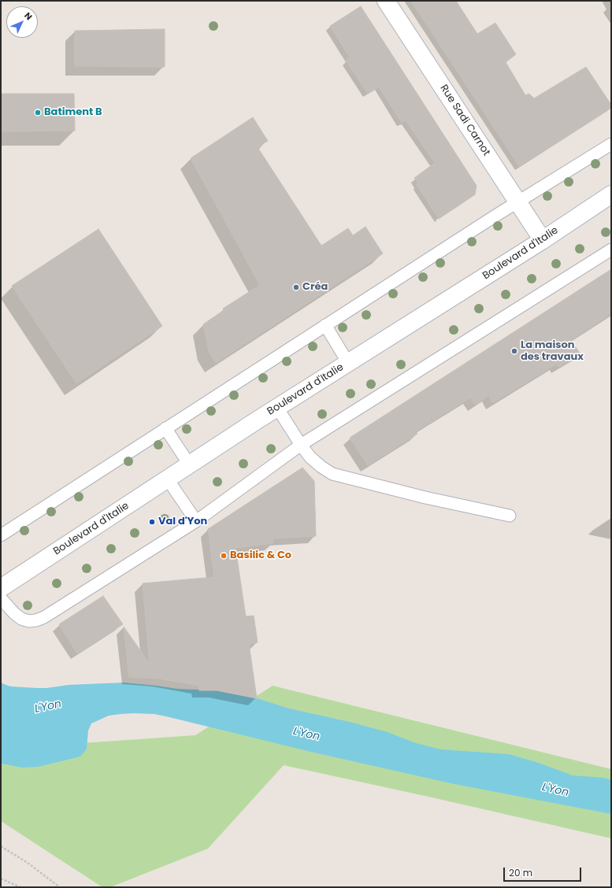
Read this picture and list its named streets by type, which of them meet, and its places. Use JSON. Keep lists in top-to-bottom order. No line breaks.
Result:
{"streets":{"main road":["Rue Sadi Carnot","Boulevard d'Italie"]},"crossings":[["Rue Sadi Carnot","Boulevard d'Italie"]],"water":["L'Yon"],"places":["Batiment B","Créa","La maison des travaux","Val d'Yon","Basilic & Co"],"scale_bar":"20 m","north":"top right"}
